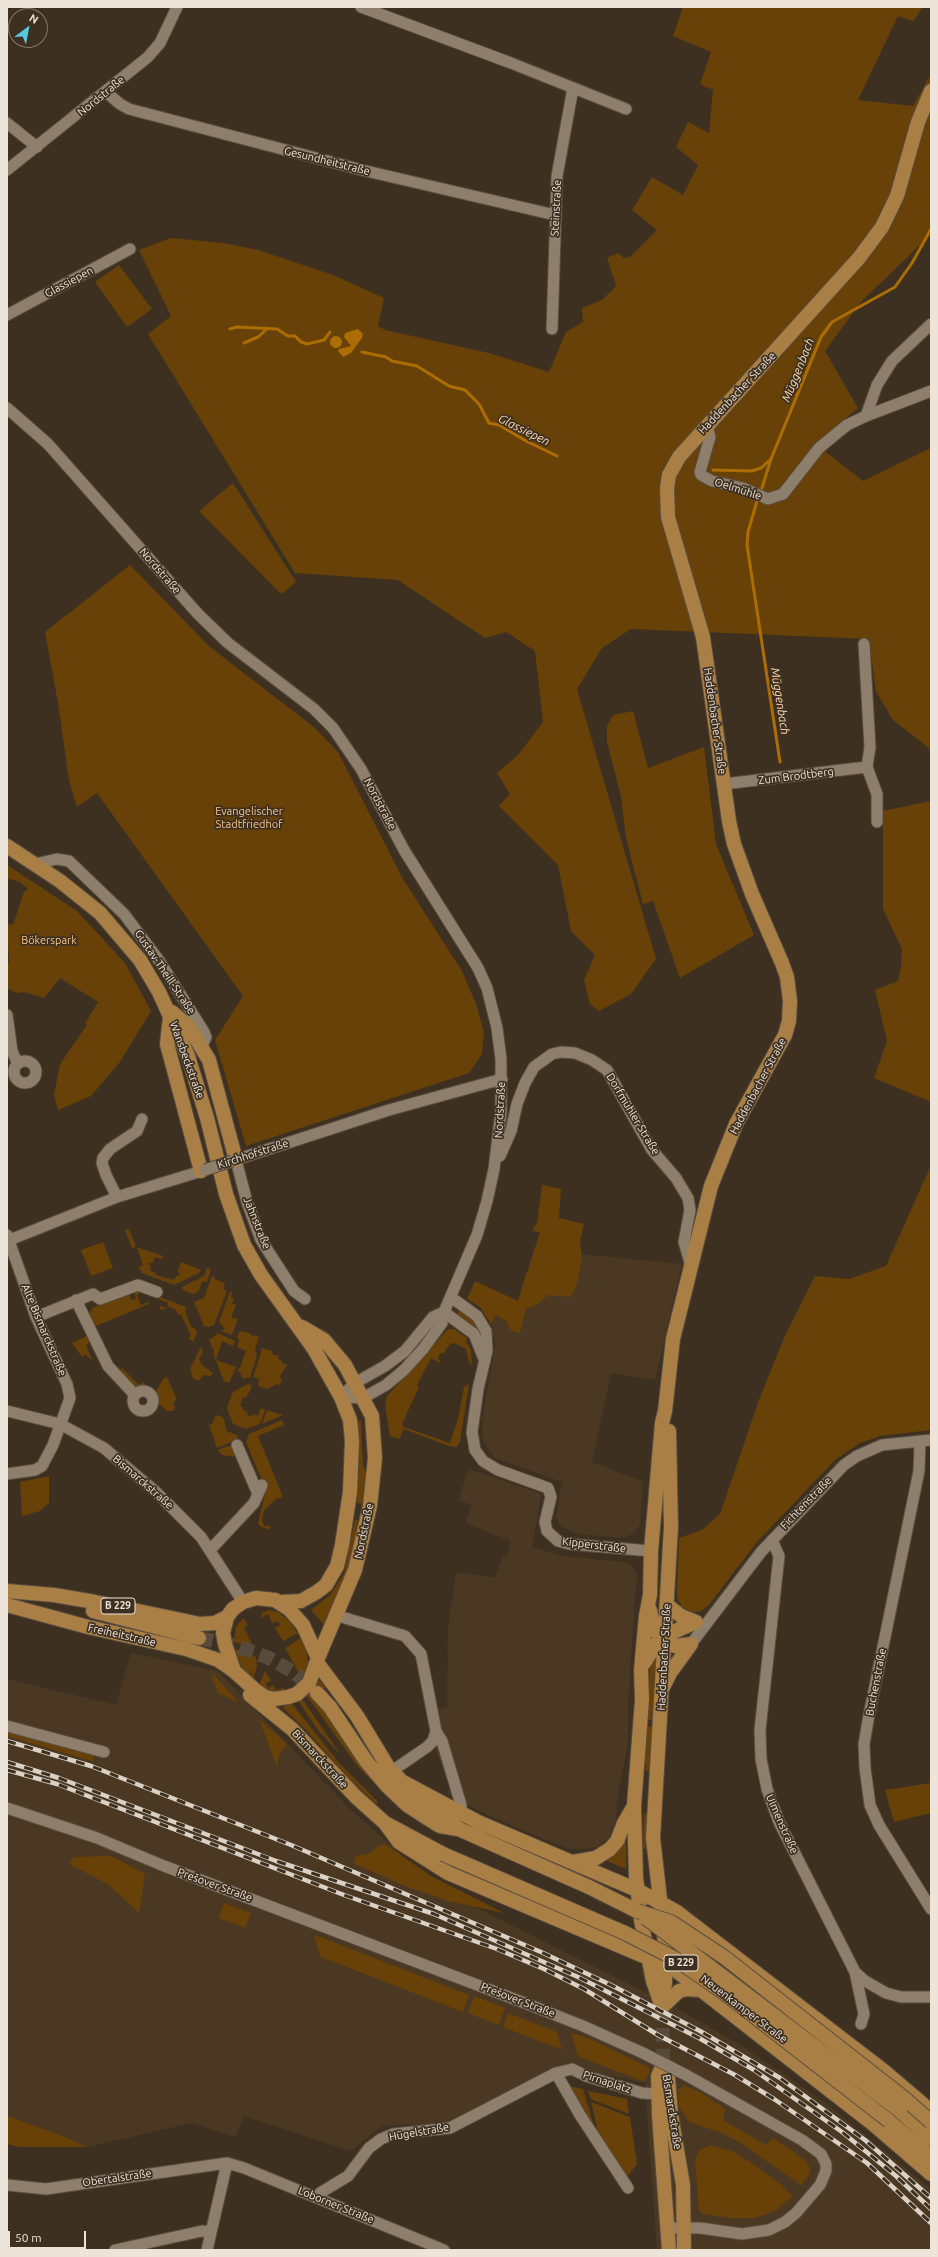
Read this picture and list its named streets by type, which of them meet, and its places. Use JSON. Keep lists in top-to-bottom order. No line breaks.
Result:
{"streets":{"main road":["Nordstraße","Haddenbacher Straße","Wansbeckstraße","Bismarckstraße","B 229","Freiheitstraße","Neuenkamper Straße"],"street":["Gesundheitstraße","Steinstraße","Glassiepen","Oelmühle","Zum Brodtberg","Gustav-Theill-Straße","Dorfmühler Straße","Kirchhofstraße","Jahnstraße","Alte Bismarckstraße","Fichtenstraße","Kipperstraße","Buchenstraße","Ulmenstraße","Prešover Straße","Pirnaplatz","Hügelstraße","Obertalstraße","Loborner Straße"]},"crossings":[["Nordstraße","Gesundheitstraße"],["Nordstraße","Wansbeckstraße"],["Nordstraße","Dorfmühler Straße"],["Nordstraße","Kirchhofstraße"],["Nordstraße","Bismarckstraße"],["Nordstraße","Kipperstraße"],["Nordstraße","B 229"],["Nordstraße","Freiheitstraße"],["Gesundheitstraße","Steinstraße"],["Haddenbacher Straße","Oelmühle"],["Haddenbacher Straße","Zum Brodtberg"],["Haddenbacher Straße","Dorfmühler Straße"],["Haddenbacher Straße","Kipperstraße"],["Haddenbacher Straße","B 229"],["Gustav-Theill-Straße","Wansbeckstraße"],["Kirchhofstraße","Jahnstraße"],["Kirchhofstraße","Alte Bismarckstraße"],["Alte Bismarckstraße","Bismarckstraße"],["Bismarckstraße","B 229"],["Bismarckstraße","Freiheitstraße"],["Bismarckstraße","Prešover Straße"],["Bismarckstraße","Neuenkamper Straße"],["Bismarckstraße","Pirnaplatz"],["Fichtenstraße","Buchenstraße"],["Fichtenstraße","Ulmenstraße"],["B 229","Freiheitstraße"],["B 229","Neuenkamper Straße"],["Pirnaplatz","Hügelstraße"],["Hügelstraße","Loborner Straße"],["Obertalstraße","Loborner Straße"]],"water":["Müggenbach","Glassiepen"],"parks":["Evangelischer Stadtfriedhof","Bökerspark"],"scale_bar":"50 m","north":"top right"}
